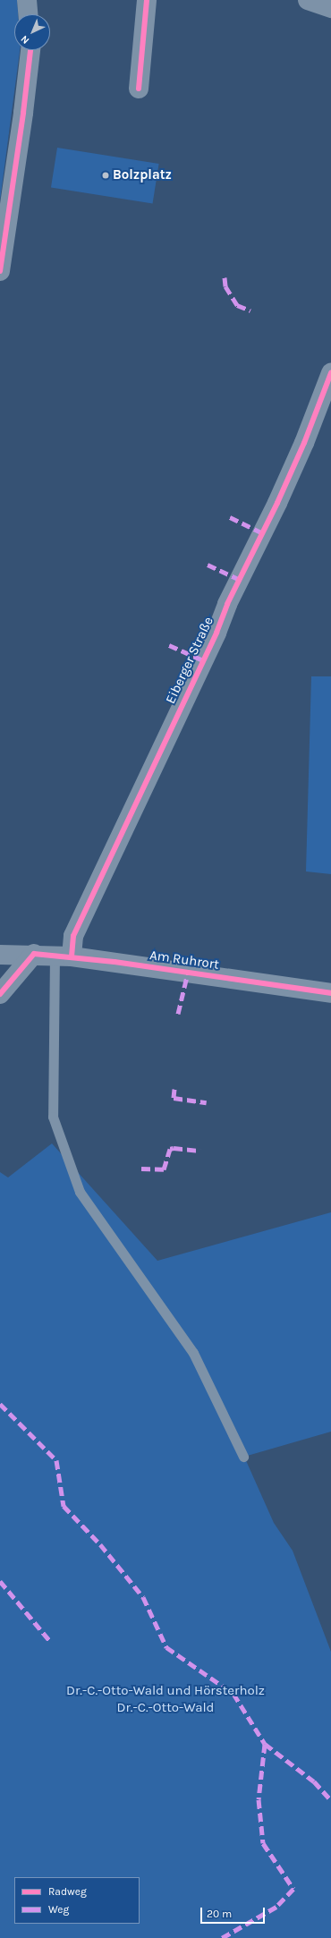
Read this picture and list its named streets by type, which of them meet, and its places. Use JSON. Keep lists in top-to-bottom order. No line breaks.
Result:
{"streets":{"street":["Eiberger Straße","Am Ruhrort"]},"crossings":[["Eiberger Straße","Am Ruhrort"]],"parks":["Dr.-C.-Otto-Wald und Hörsterholz","Dr.-C.-Otto-Wald"],"places":["Bolzplatz"],"legend":["Radweg","Weg"],"scale_bar":"20 m","north":"bottom left"}
